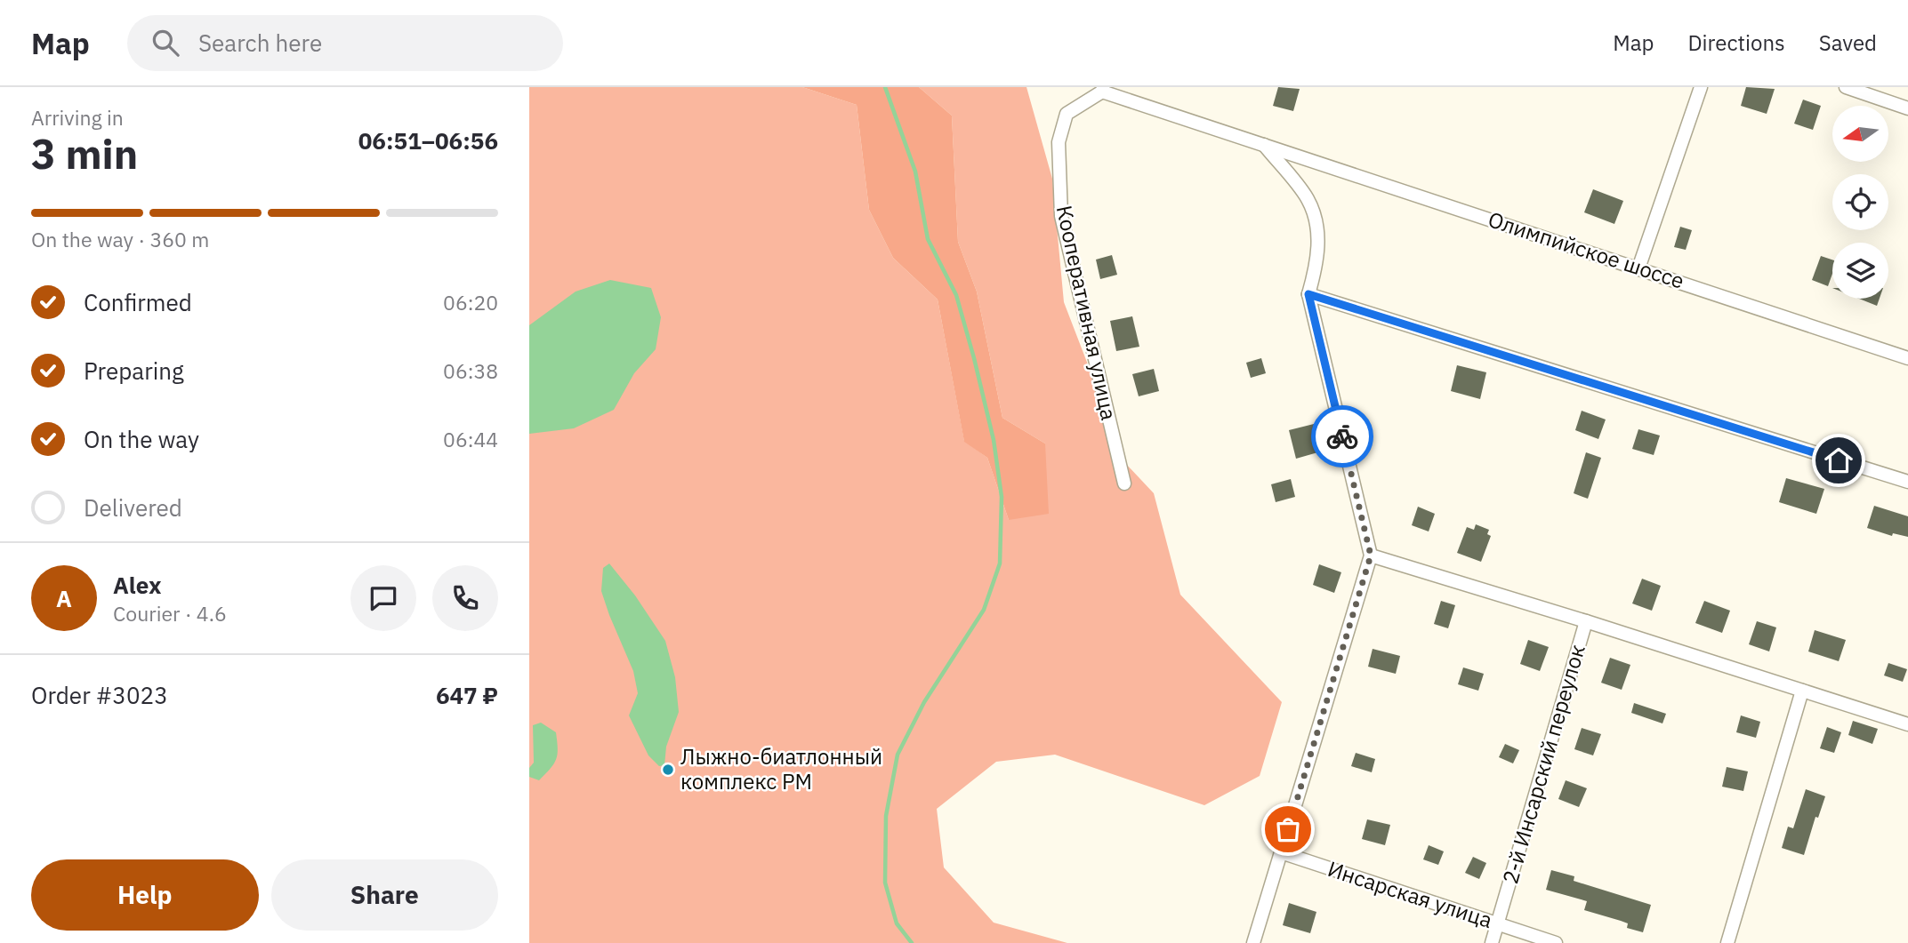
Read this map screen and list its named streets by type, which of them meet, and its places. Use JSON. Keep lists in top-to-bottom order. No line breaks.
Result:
{"streets":{"street":["Олимпийское шоссе","Кооперативная улица","2-й Инсарский переулок","Инсарская улица"]},"crossings":[["Олимпийское шоссе","Кооперативная улица"],["2-й Инсарский переулок","Инсарская улица"]],"places":["Лыжно-биатлонный комплекс РМ"],"north":"left","page":{"header":"Map","search":"Search here","nav":["Map","Directions","Saved"],"heading":["3 min","Arriving in","06:51–06:56"],"panel":["Alex","Courier · 4.6","Order #3023","647 ₽"],"bar":"On the way · 360 m","list":[["Confirmed","06:20"],["Preparing","06:38"],["On the way","06:44"],"Delivered"],"round":"A","buttons":["Help","Share"]}}
